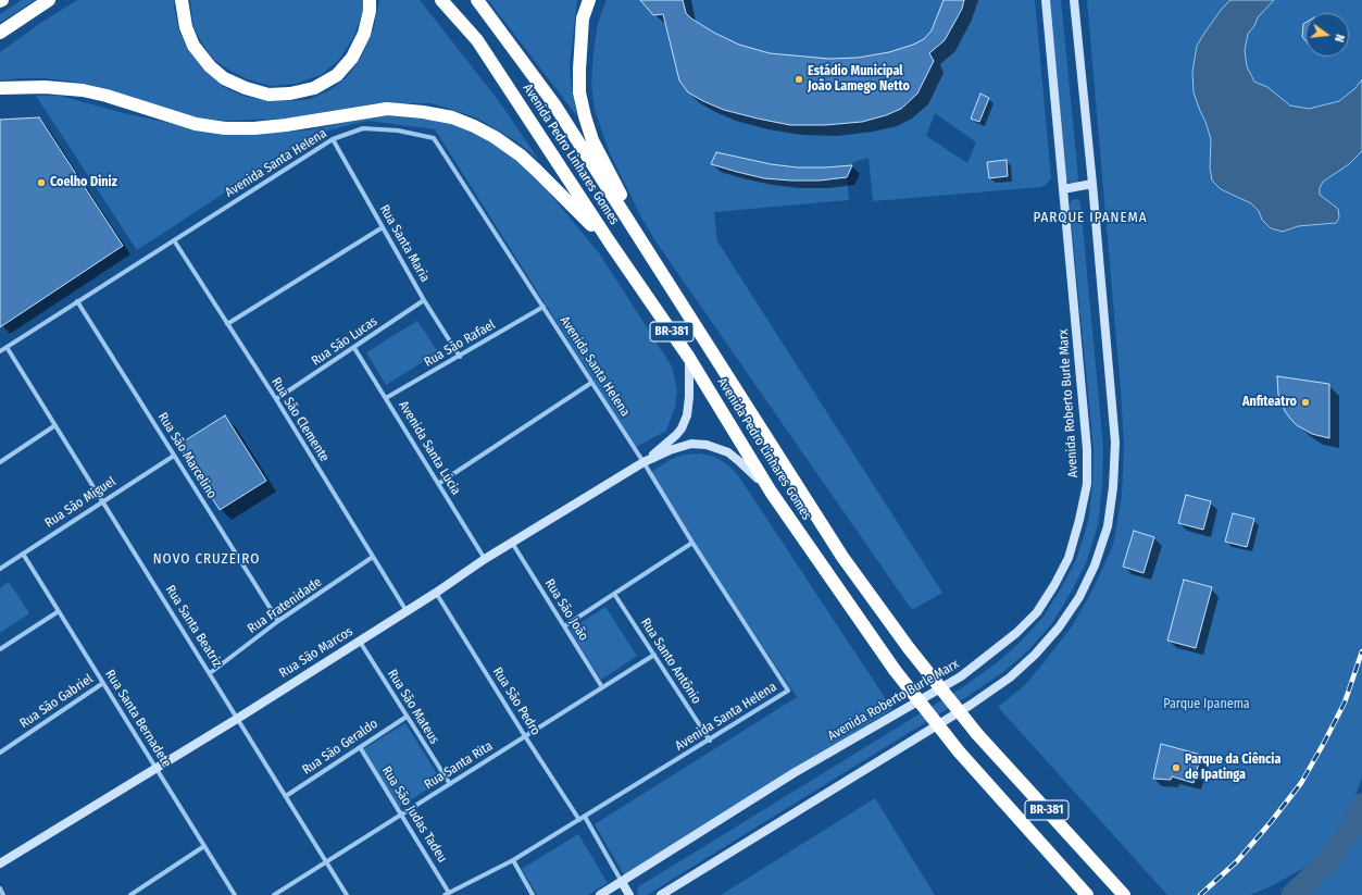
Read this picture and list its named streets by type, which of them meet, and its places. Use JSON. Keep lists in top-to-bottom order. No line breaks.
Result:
{"streets":{"highway":["Avenida Pedro Linhares Gomes","BR-381"],"main road":["Avenida Roberto Burle Marx","Rua São Marcos"],"street":["Avenida Santa Helena","Rua Santa Maria","Rua São Lucas","Rua São Rafael","Rua São Clemente","Avenida Santa Lúcia","Rua São Marcelino","Rua São Miguel","Rua Fratenidade","Rua São João","Rua Santa Beatriz","Rua Santo Antônio","Rua São Gabriel","Rua São Pedro","Rua São Mateus","Rua Santa Bernadete","Rua São Geraldo","Rua Santa Rita","Rua São Judas Tadeu"]},"crossings":[["Avenida Santa Helena","Rua Santa Maria"],["Avenida Santa Helena","Rua São Rafael"],["Avenida Santa Helena","Rua São Clemente"],["Avenida Santa Helena","Rua São Marcelino"],["Avenida Santa Helena","Rua Santa Beatriz"],["Avenida Santa Helena","Rua São Marcos"],["Avenida Santa Helena","Rua Santo Antônio"],["Avenida Santa Helena","Rua São Pedro"],["Avenida Santa Helena","Rua São Judas Tadeu"],["Rua Santa Maria","Rua São Lucas"],["Rua Santa Maria","Rua São Rafael"],["Rua São Lucas","Rua São Clemente"],["Rua São Lucas","Avenida Santa Lúcia"],["Rua São Rafael","Avenida Santa Lúcia"],["Rua São Clemente","Rua Fratenidade"],["Rua São Clemente","Rua São Marcos"],["Avenida Santa Lúcia","Rua São Marcos"],["Rua São Marcelino","Rua São Miguel"],["Rua São Marcelino","Rua Fratenidade"],["Rua São Miguel","Rua Santa Beatriz"],["Rua São Miguel","Rua Santa Bernadete"],["Rua Fratenidade","Rua Santa Beatriz"],["Rua São João","Rua São Marcos"],["Rua São João","Rua Santa Rita"],["Rua Santa Beatriz","Rua São Marcos"],["Rua Santa Beatriz","Rua São Geraldo"],["Rua Santa Beatriz","Rua Santa Rita"],["Rua São Marcos","Rua São Pedro"],["Rua São Marcos","Rua São Mateus"],["Rua São Marcos","Rua Santa Bernadete"],["Rua Santo Antônio","Rua Santa Rita"],["Rua São Gabriel","Rua Santa Bernadete"],["Rua São Pedro","Rua Santa Rita"],["Rua São Mateus","Rua São Geraldo"],["Rua São Mateus","Rua Santa Rita"],["Rua São Geraldo","Rua São Judas Tadeu"],["Rua Santa Rita","Rua São Judas Tadeu"]],"districts":["PARQUE IPANEMA","NOVO CRUZEIRO"],"parks":["Parque Ipanema"],"places":["Estádio Municipal João Lamego Netto","Coelho Diniz","Anfiteatro","Parque da Ciência de Ipatinga"],"north":"right"}
